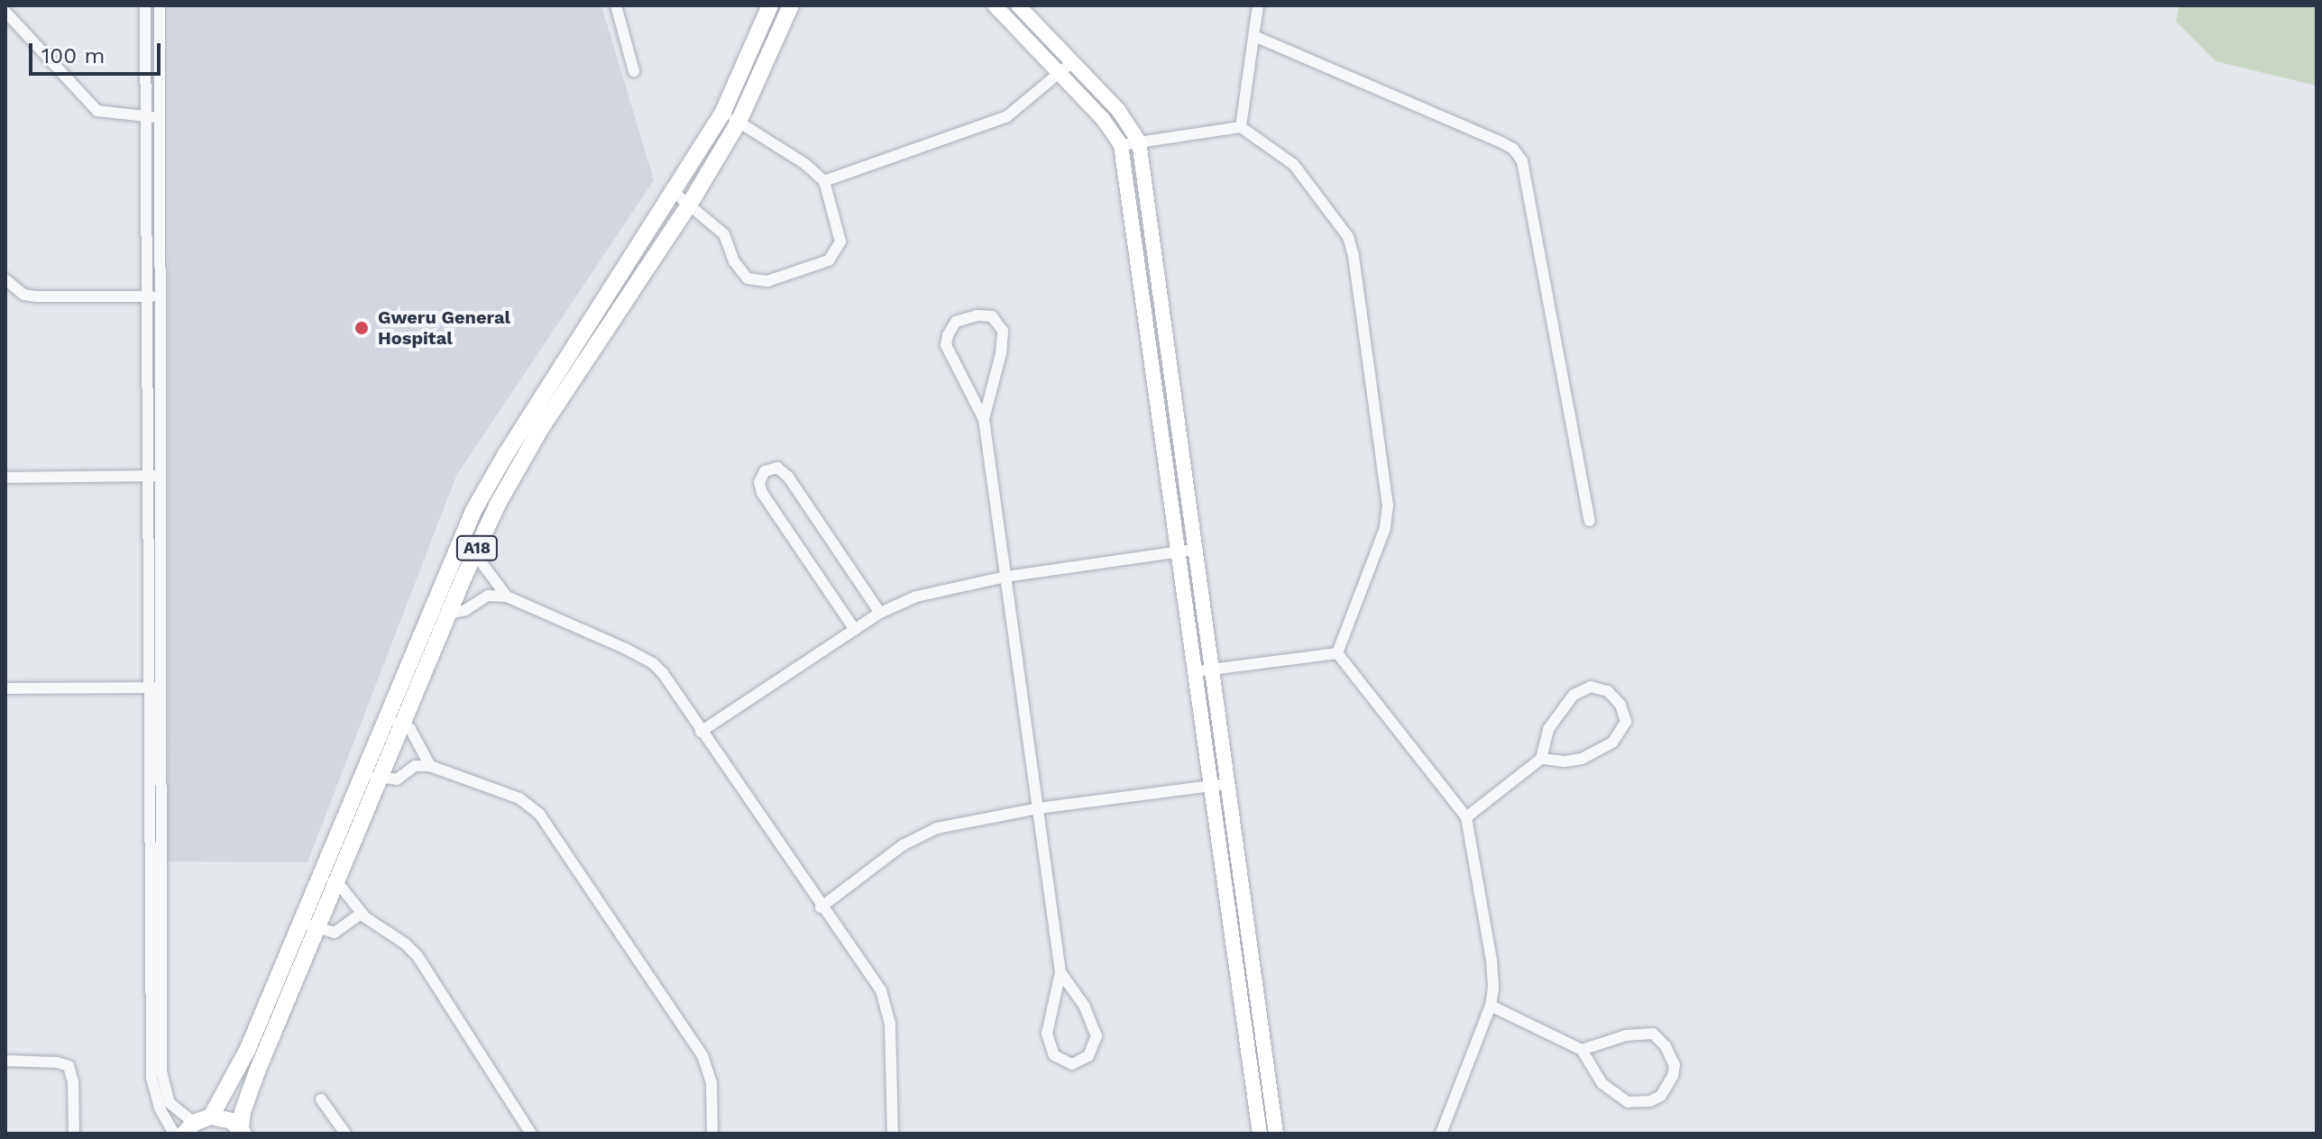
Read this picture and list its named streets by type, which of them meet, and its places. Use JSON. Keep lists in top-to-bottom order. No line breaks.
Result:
{"streets":{"highway":["A18"]},"places":["Gweru General Hospital"],"scale_bar":"100 m"}
